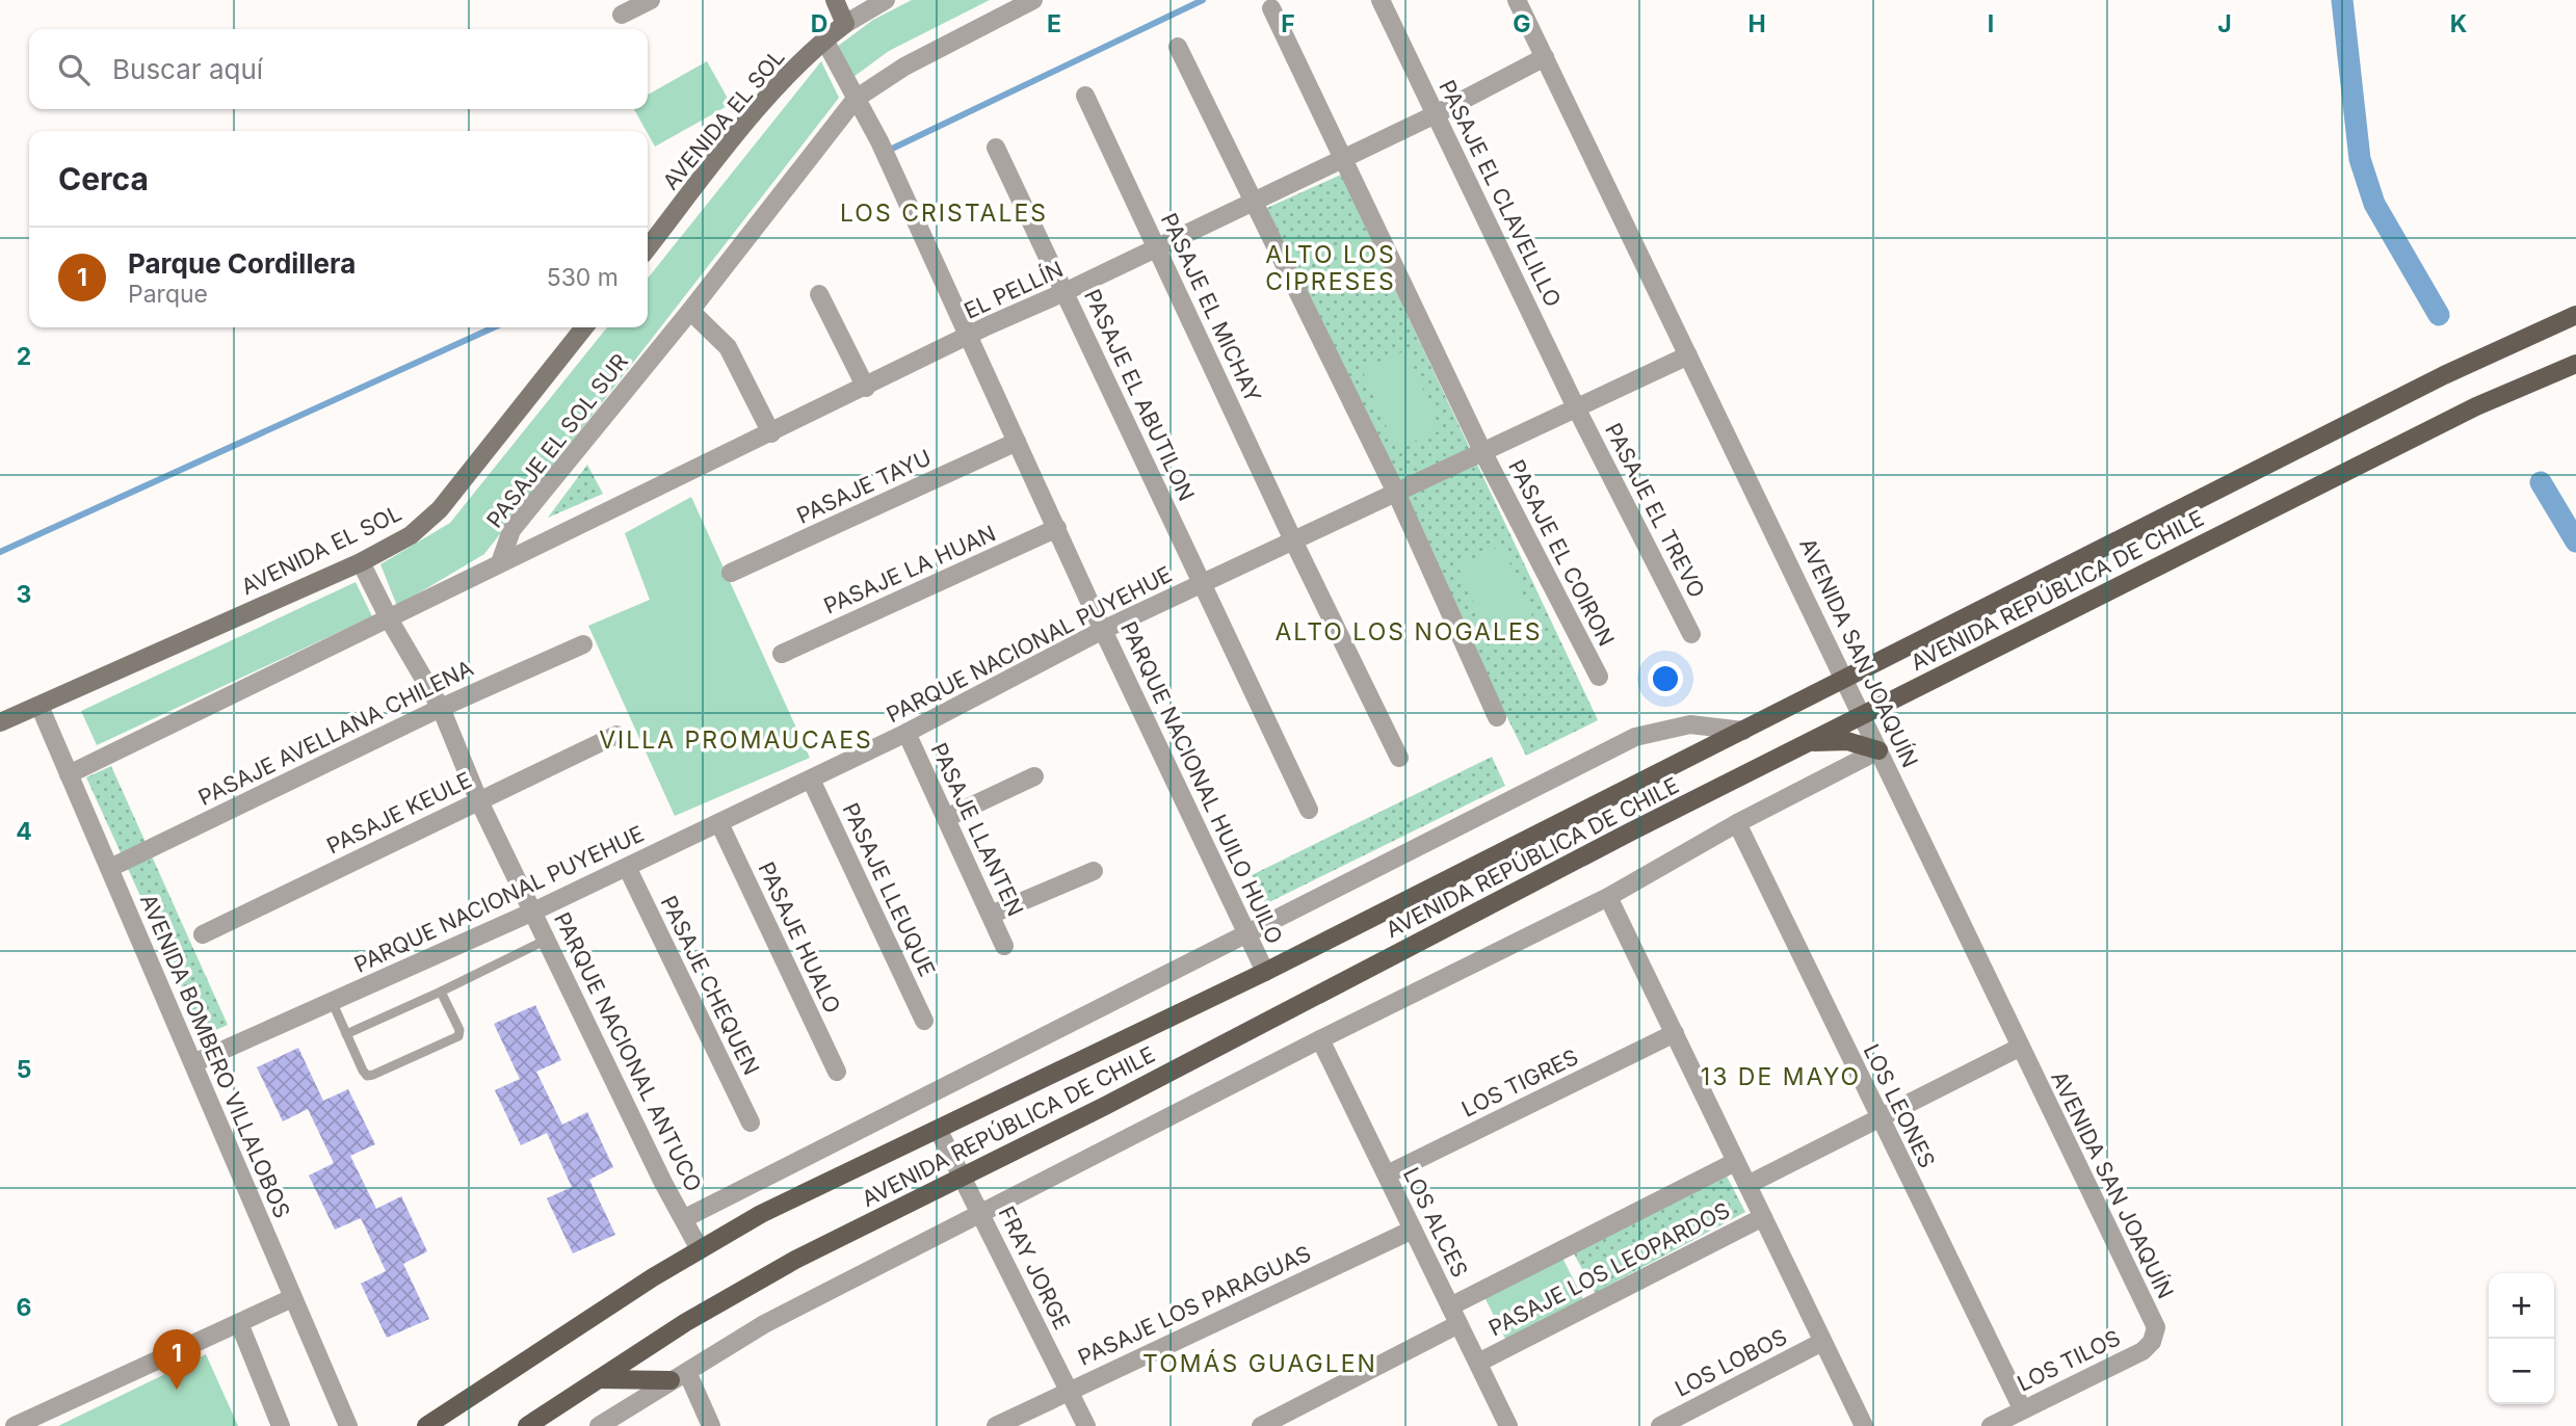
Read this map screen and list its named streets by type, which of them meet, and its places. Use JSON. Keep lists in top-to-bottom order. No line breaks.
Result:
{"streets":{"main road":["AVENIDA REPÚBLICA DE CHILE"],"street":["AVENIDA EL SOL","PASAJE EL CLAVELILLO","EL PELLÍN","PASAJE EL MICHAY","PASAJE EL ABUTILON","PASAJE EL SOL SUR","PASAJE TAYU","PASAJE EL TREVO","PASAJE EL COIRON","PASAJE LA HUAN","PARQUE NACIONAL PUYEHUE","AVENIDA SAN JOAQUÍN","PASAJE AVELLANA CHILENA","PARQUE NACIONAL HUILO HUILO","PASAJE KEULE","PASAJE LLANTEN","PASAJE LLEUQUE","PASAJE HUALO","PASAJE CHEQUEN","PARQUE NACIONAL ANTUCO","AVENIDA BOMBERO VILLALOBOS","LOS TIGRES","LOS LEONES","LOS ALCES","FRAY JORGE","PASAJE LOS LEOPARDOS","PASAJE LOS PARAGUAS","LOS TILOS","LOS LOBOS"]},"crossings":[["AVENIDA EL SOL","PARQUE NACIONAL HUILO HUILO"],["AVENIDA EL SOL","PARQUE NACIONAL ANTUCO"],["AVENIDA EL SOL","AVENIDA BOMBERO VILLALOBOS"],["PASAJE EL CLAVELILLO","EL PELLÍN"],["PASAJE EL CLAVELILLO","PASAJE EL TREVO"],["PASAJE EL CLAVELILLO","PARQUE NACIONAL PUYEHUE"],["EL PELLÍN","PASAJE EL MICHAY"],["EL PELLÍN","PASAJE EL ABUTILON"],["EL PELLÍN","PASAJE EL SOL SUR"],["EL PELLÍN","PASAJE EL COIRON"],["EL PELLÍN","AVENIDA SAN JOAQUÍN"],["EL PELLÍN","PARQUE NACIONAL HUILO HUILO"],["PASAJE EL MICHAY","PARQUE NACIONAL PUYEHUE"],["PASAJE EL ABUTILON","PARQUE NACIONAL PUYEHUE"],["PASAJE EL SOL SUR","PARQUE NACIONAL HUILO HUILO"],["PASAJE EL SOL SUR","PARQUE NACIONAL ANTUCO"],["PASAJE EL SOL SUR","AVENIDA BOMBERO VILLALOBOS"],["PASAJE TAYU","PARQUE NACIONAL HUILO HUILO"],["PASAJE EL TREVO","PARQUE NACIONAL PUYEHUE"],["PASAJE EL COIRON","PARQUE NACIONAL PUYEHUE"],["PASAJE LA HUAN","PARQUE NACIONAL HUILO HUILO"],["AVENIDA REPÚBLICA DE CHILE","AVENIDA SAN JOAQUÍN"],["AVENIDA REPÚBLICA DE CHILE","PARQUE NACIONAL HUILO HUILO"],["AVENIDA REPÚBLICA DE CHILE","PARQUE NACIONAL ANTUCO"],["AVENIDA REPÚBLICA DE CHILE","FRAY JORGE"],["PARQUE NACIONAL PUYEHUE","AVENIDA SAN JOAQUÍN"],["PARQUE NACIONAL PUYEHUE","PARQUE NACIONAL HUILO HUILO"],["PARQUE NACIONAL PUYEHUE","PASAJE LLANTEN"],["PARQUE NACIONAL PUYEHUE","PASAJE LLEUQUE"],["PARQUE NACIONAL PUYEHUE","PASAJE HUALO"],["PARQUE NACIONAL PUYEHUE","PASAJE CHEQUEN"],["PARQUE NACIONAL PUYEHUE","PARQUE NACIONAL ANTUCO"],["PARQUE NACIONAL PUYEHUE","AVENIDA BOMBERO VILLALOBOS"],["AVENIDA SAN JOAQUÍN","LOS TILOS"],["PASAJE AVELLANA CHILENA","PARQUE NACIONAL ANTUCO"],["PASAJE AVELLANA CHILENA","AVENIDA BOMBERO VILLALOBOS"],["PASAJE KEULE","PARQUE NACIONAL ANTUCO"],["LOS TIGRES","LOS ALCES"],["LOS LEONES","LOS TILOS"],["LOS ALCES","PASAJE LOS LEOPARDOS"],["LOS ALCES","PASAJE LOS PARAGUAS"],["FRAY JORGE","PASAJE LOS PARAGUAS"]],"districts":["LOS CRISTALES","ALTO LOS CIPRESES","ALTO LOS NOGALES","VILLA PROMAUCAES","13 DE MAYO","TOMÁS GUAGLEN"],"page":{"search":"Buscar aquí","heading":"Cerca","list":[{"mark":"1","name":"Parque Cordillera","note":"Parque","value":"530 m"}],"map_buttons":["+","−"],"pins":"1"},"grid":{"columns":["D","E","F","G","H","I","J","K"],"rows":["2","3","4","5","6"]}}
